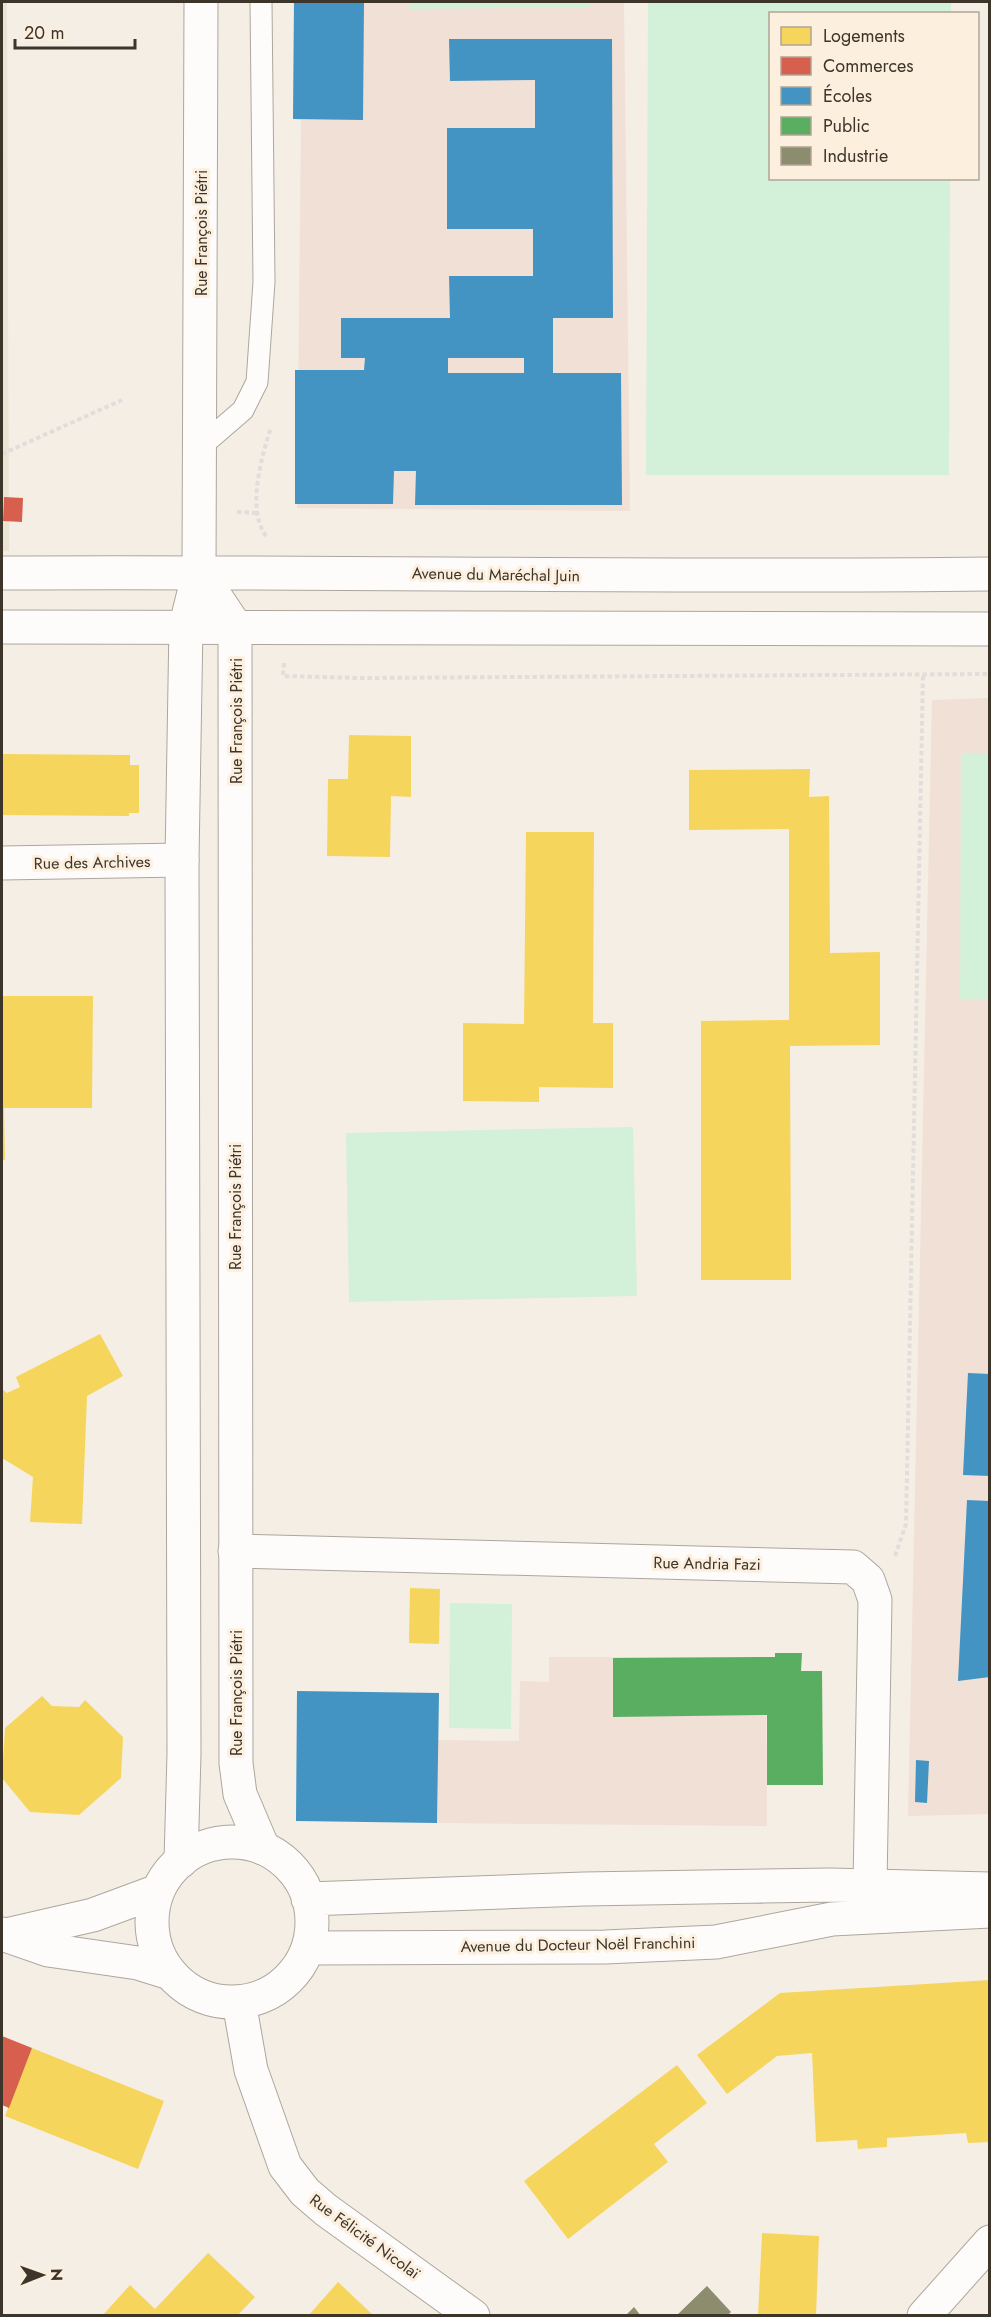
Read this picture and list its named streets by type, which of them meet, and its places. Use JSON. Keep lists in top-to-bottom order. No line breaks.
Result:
{"streets":{"street":["Rue François Piétri","Avenue du Maréchal Juin","Rue des Archives","Rue Andria Fazi","Avenue du Docteur Noël Franchini","Rue Félicité Nicolaï"]},"crossings":[["Rue François Piétri","Avenue du Maréchal Juin"],["Rue François Piétri","Rue des Archives"],["Rue François Piétri","Rue Andria Fazi"],["Rue François Piétri","Avenue du Docteur Noël Franchini"],["Rue François Piétri","Rue Félicité Nicolaï"],["Avenue du Docteur Noël Franchini","Rue Félicité Nicolaï"]],"legend":["Logements","Commerces","Écoles","Public","Industrie"],"scale_bar":"20 m","north":"right"}
